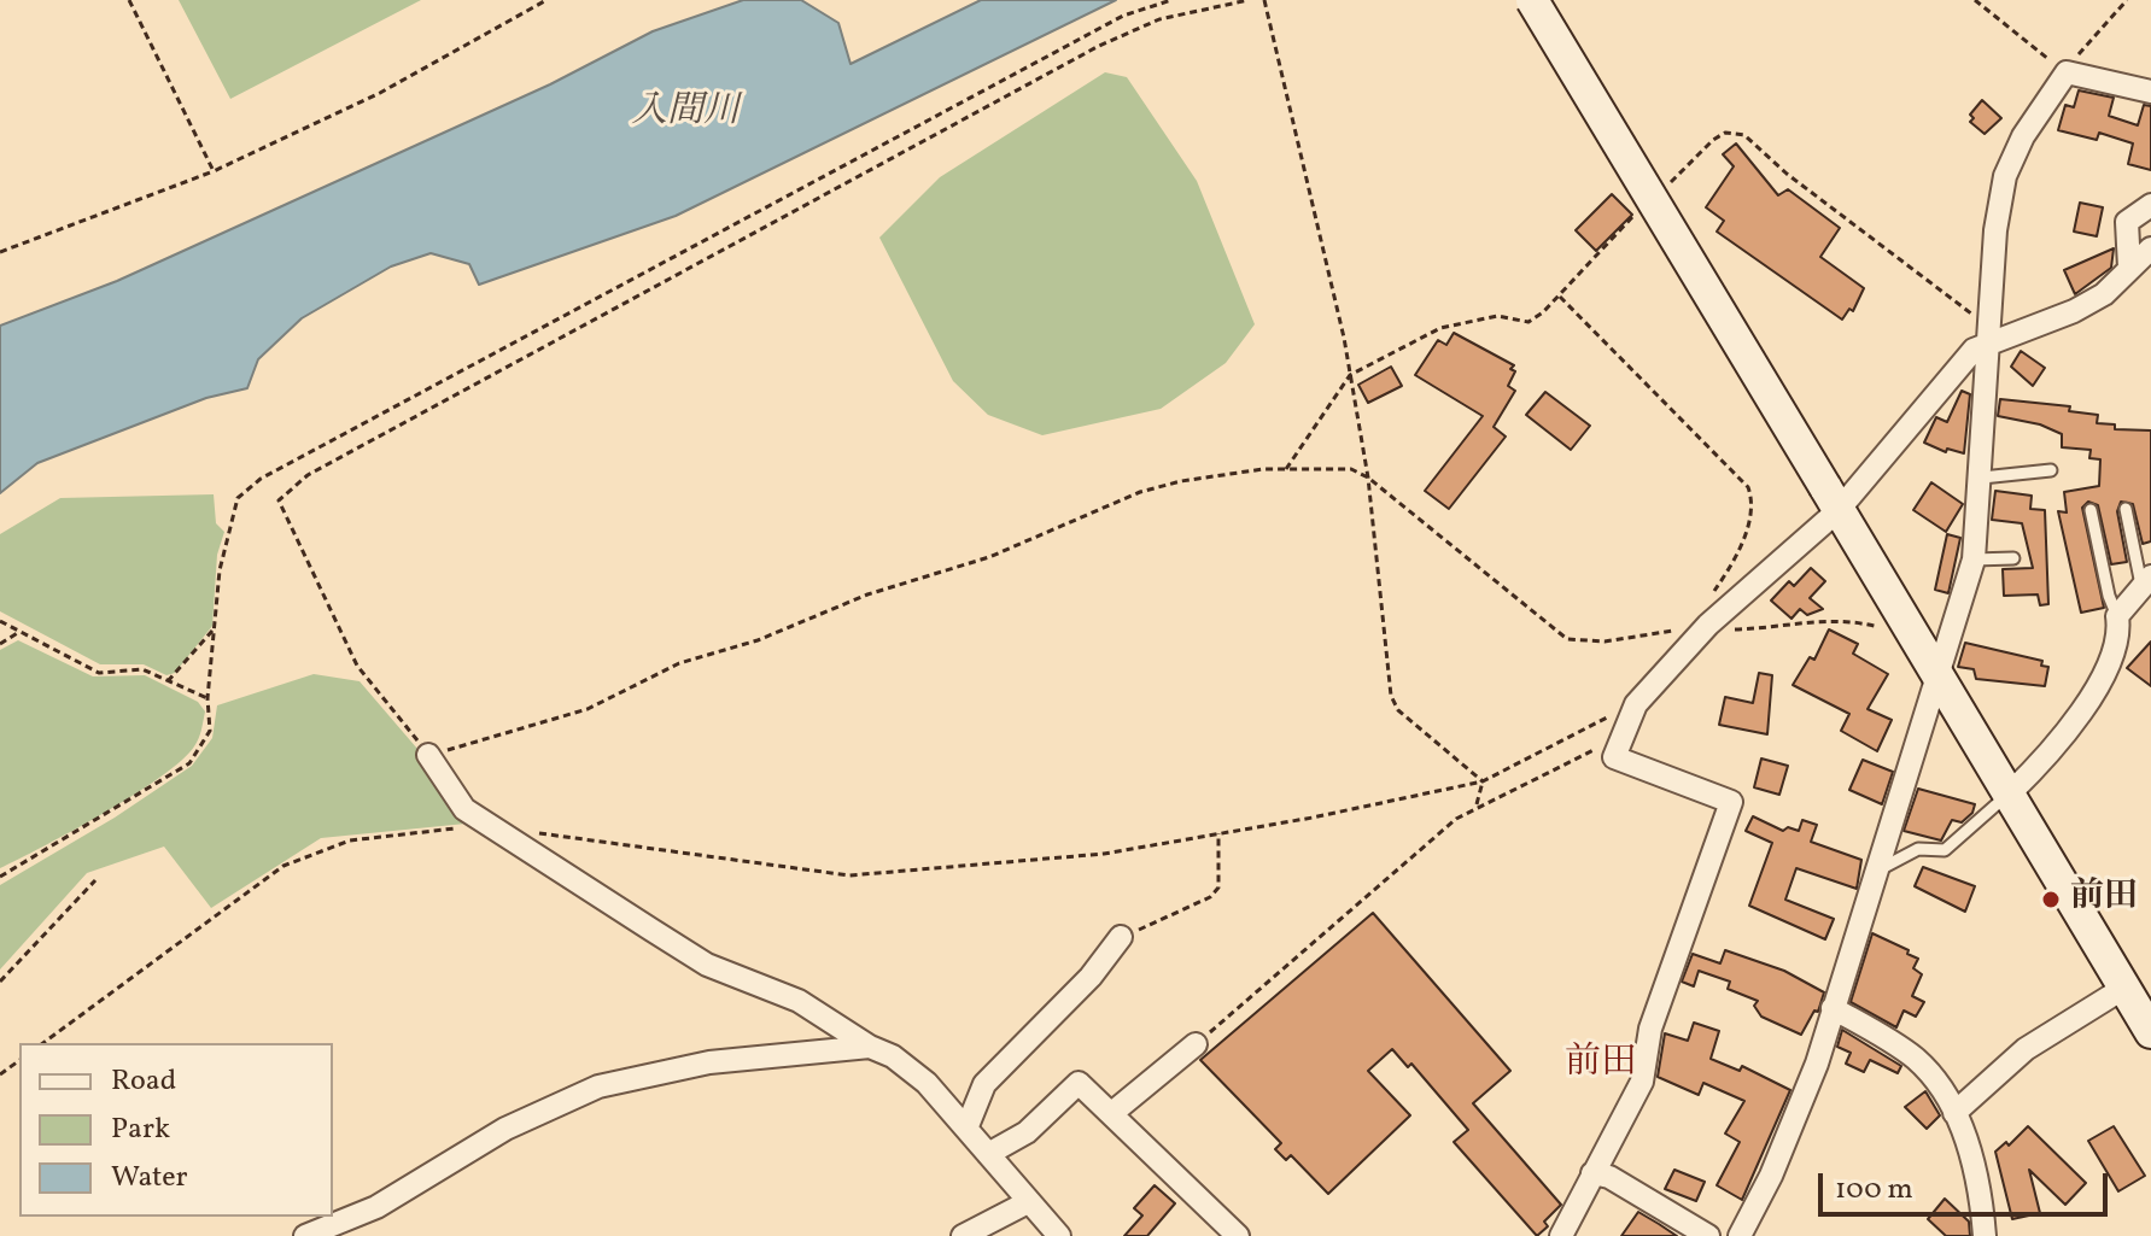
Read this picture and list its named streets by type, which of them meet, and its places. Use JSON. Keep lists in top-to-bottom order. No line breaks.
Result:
{"districts":["前田"],"water":["入間川"],"places":["前田"],"legend":["Road","Park","Water"],"scale_bar":"100 m"}
